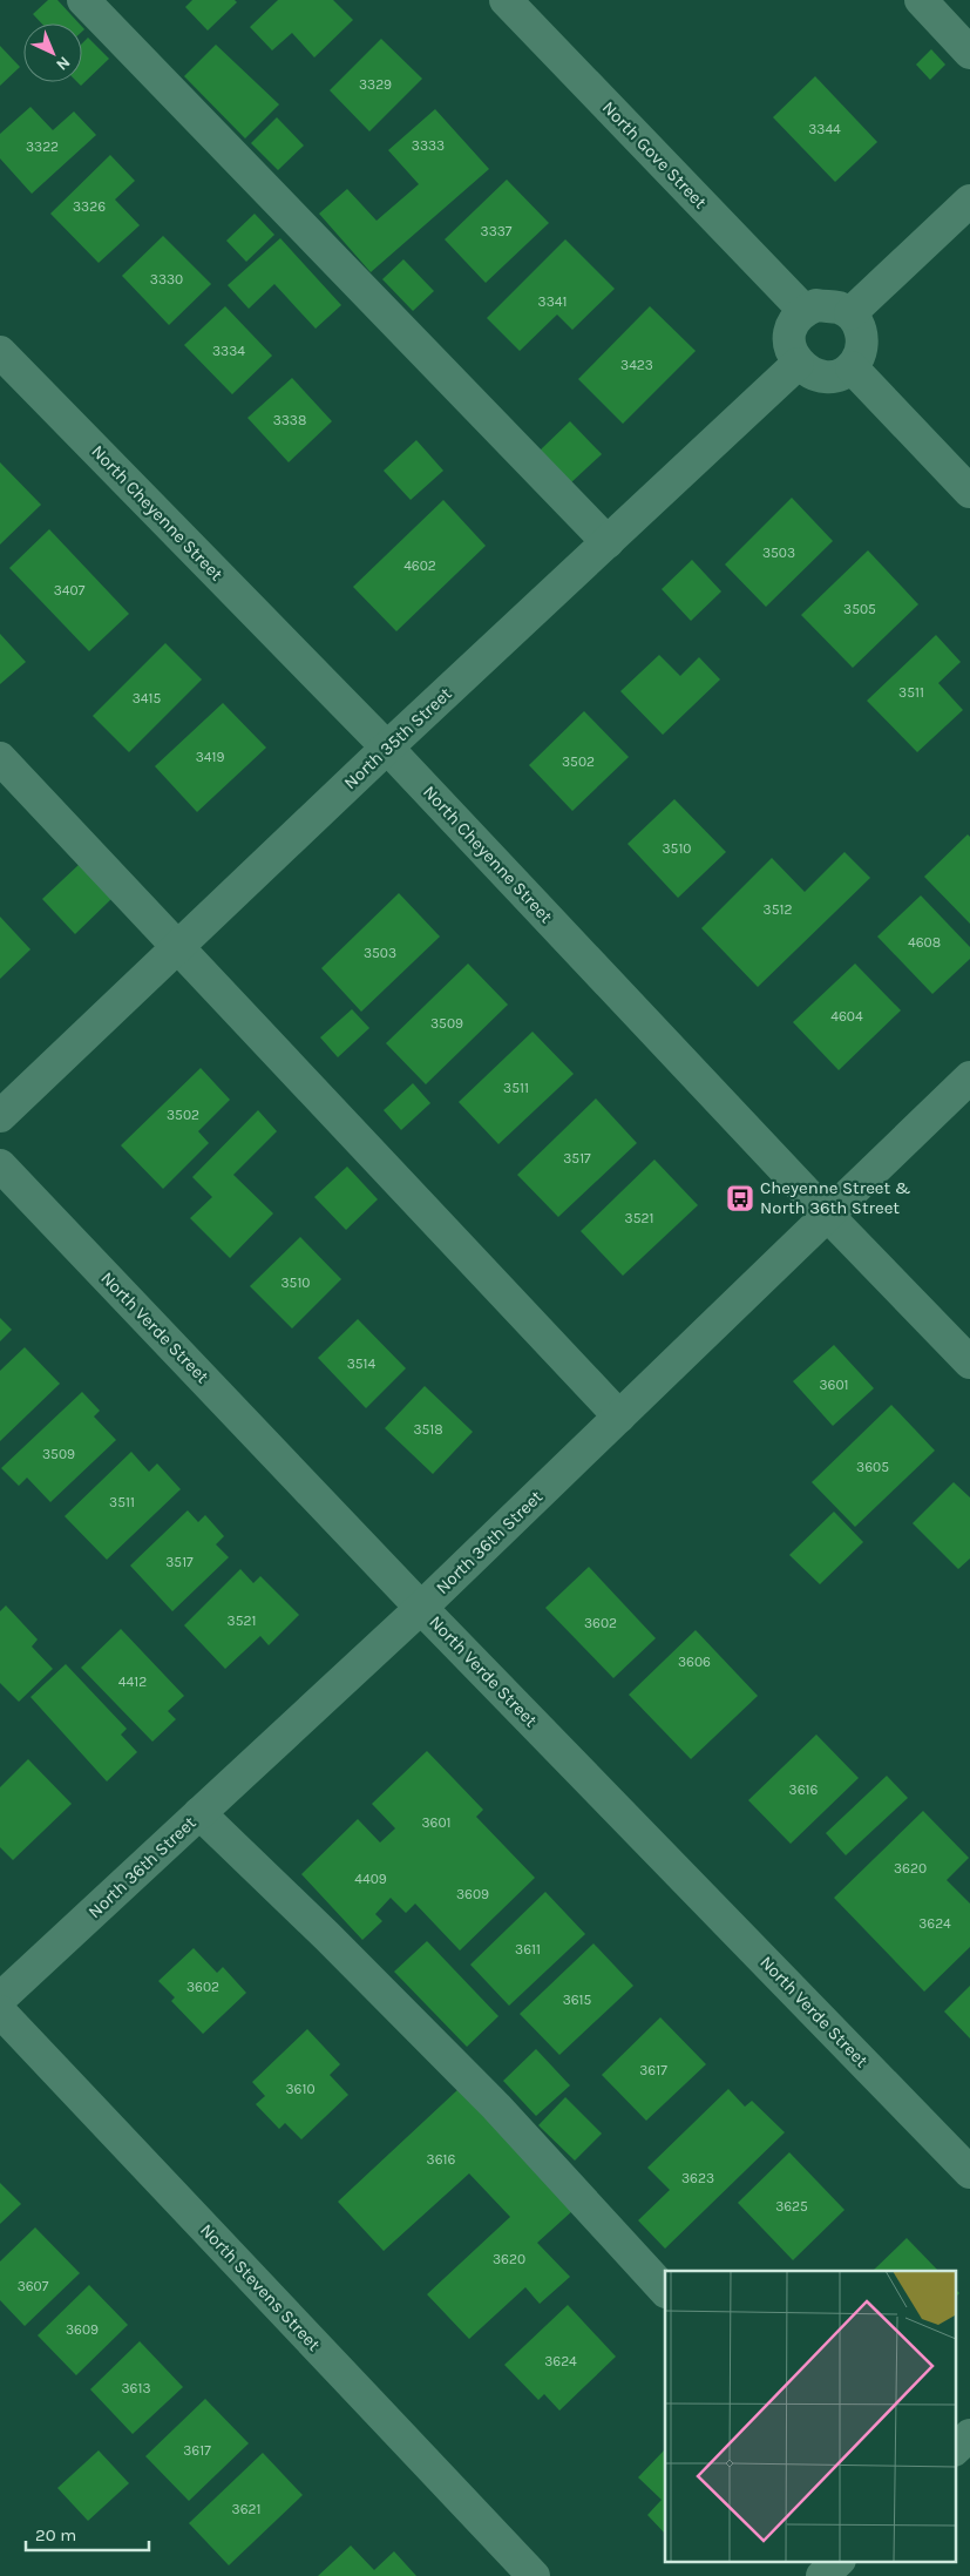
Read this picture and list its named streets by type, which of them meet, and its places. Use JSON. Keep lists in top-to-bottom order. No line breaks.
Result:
{"streets":{"street":["North Gove Street","North Cheyenne Street","North 35th Street","North Verde Street","North 36th Street","North Stevens Street"]},"crossings":[["North Gove Street","North 35th Street"],["North Cheyenne Street","North 35th Street"],["North Cheyenne Street","North 36th Street"],["North Verde Street","North 36th Street"]],"places":{"bus stop":["Cheyenne Street & North 36th Street"]},"house_numbers":["3329","3344","3333","3322","3326","3337","3330","3341","3334","3423","3338","3503","4602","3407","3505","3511","3415","3419","3502","3510","3512","4608","3503","4604","3509","3511","3502","3517","3521","3510","3514","3601","3518","3509","3605","3511","3517","3521","3602","3606","4412","3616","3601","3620","4409","3609","3624","3611","3602","3615","3617","3610","3616","3623","3625","3620","3607","3609","3624","3613","3617","3621"],"scale_bar":"20 m","north":"bottom right"}
